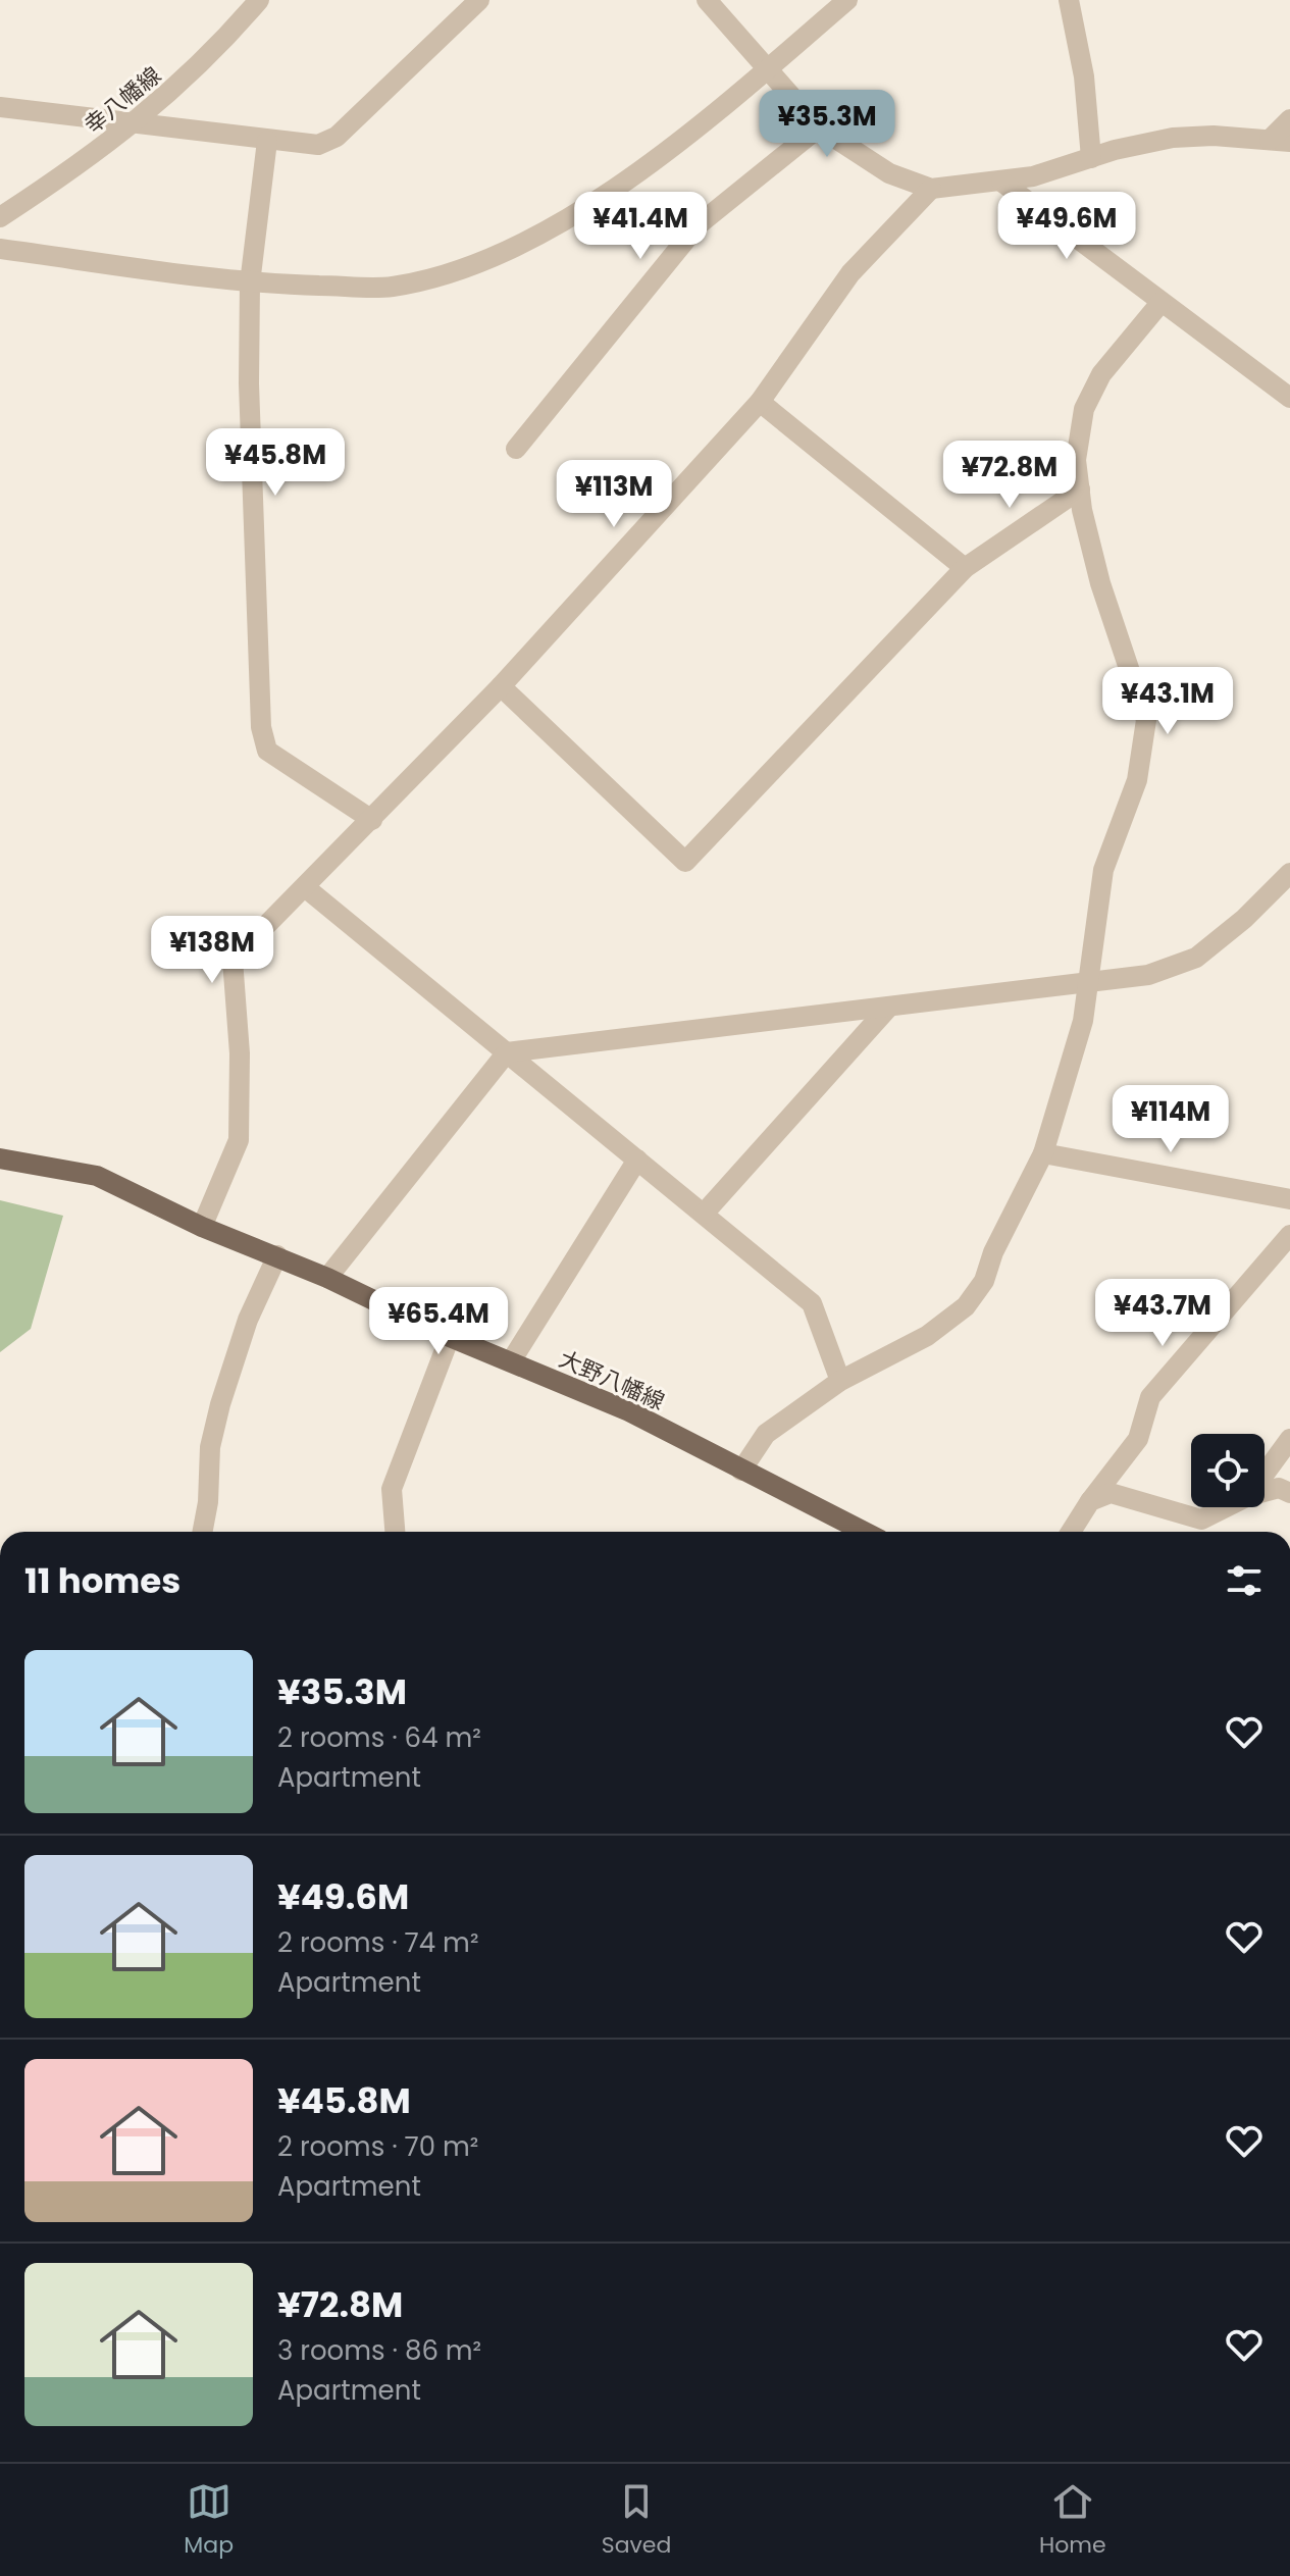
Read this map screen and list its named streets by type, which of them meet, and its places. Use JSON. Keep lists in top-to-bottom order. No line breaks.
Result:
{"streets":{"main road":["大野八幡線"],"street":["幸八幡線"]},"page":{"price":["¥35.3M","¥41.4M","¥49.6M","¥45.8M","¥72.8M","¥113M","¥43.1M","¥138M","¥114M","¥43.7M","¥65.4M"],"heading":"11 homes","list":[{"name":"¥35.3M","note":"2 rooms · 64 m² · Apartment"},{"name":"¥49.6M","note":"2 rooms · 74 m² · Apartment"},{"name":"¥45.8M","note":"2 rooms · 70 m² · Apartment"},{"name":"¥72.8M","note":"3 rooms · 86 m² · Apartment"}],"tabs":["Map","Saved","Home"]}}
